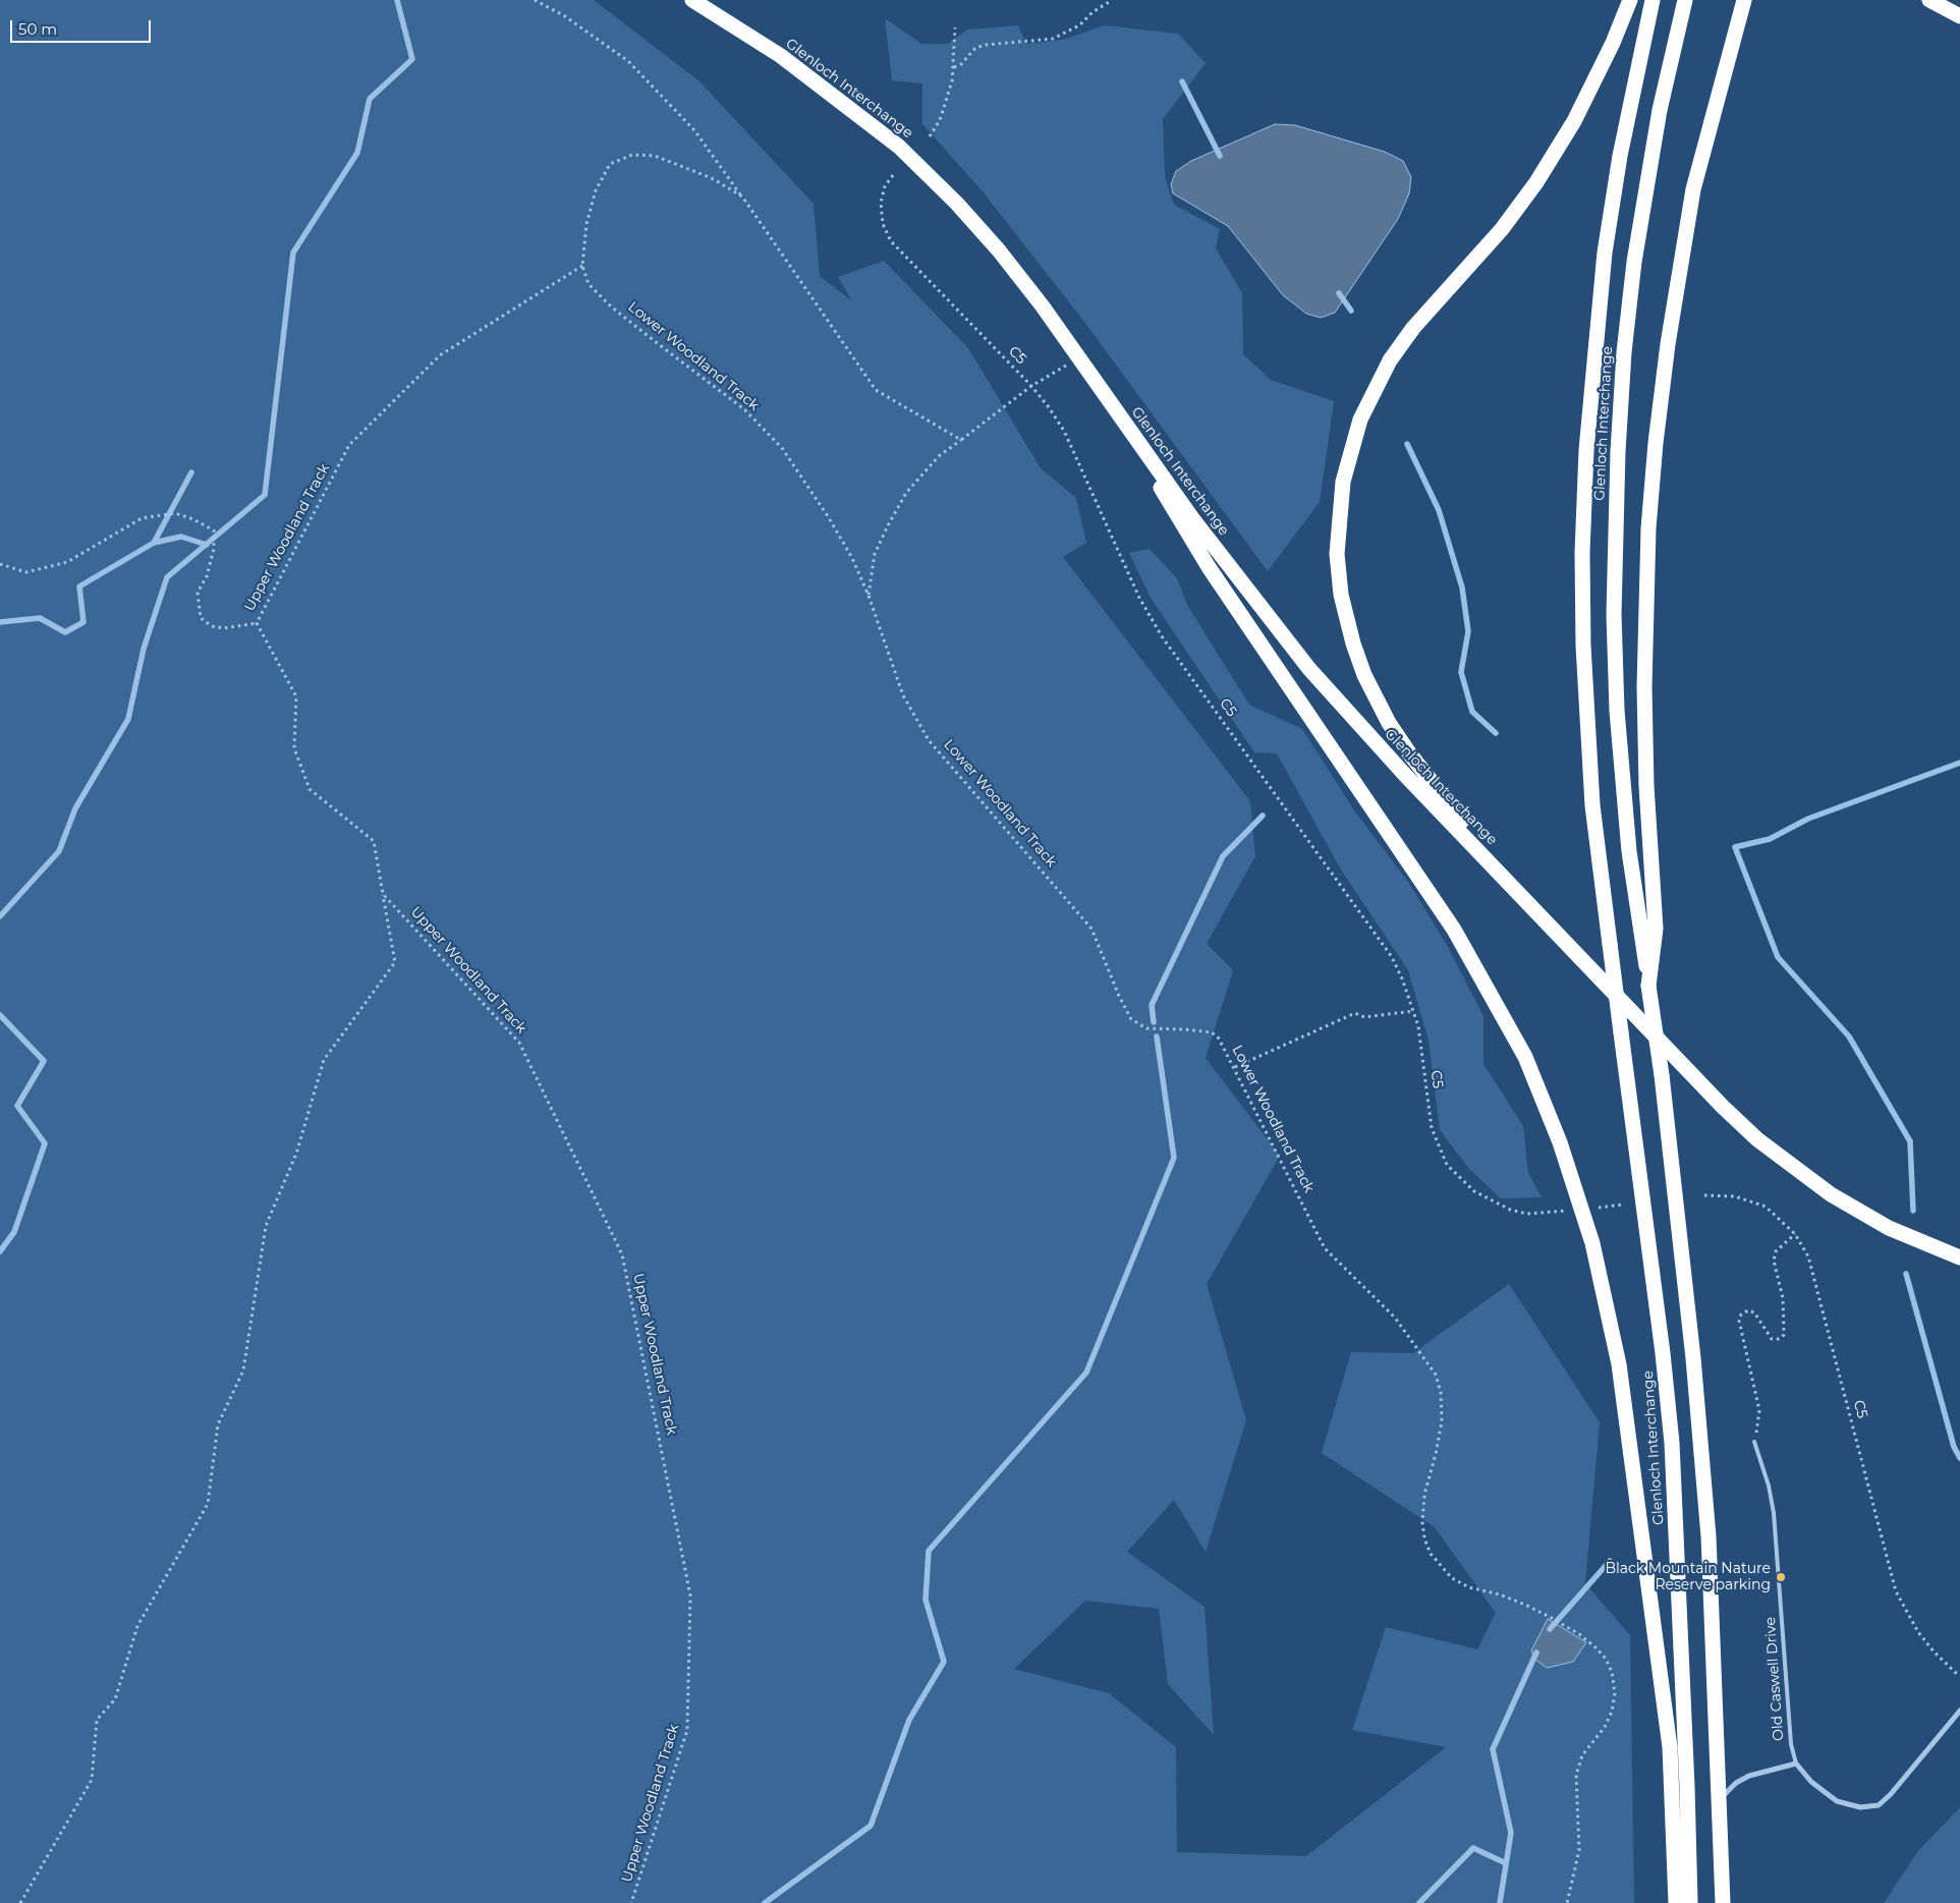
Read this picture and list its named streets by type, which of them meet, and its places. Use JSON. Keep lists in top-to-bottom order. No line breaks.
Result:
{"streets":{"highway":["Glenloch Interchange"],"street":["Old Caswell Drive"],"path":["C5","Lower Woodland Track","Upper Woodland Track"]},"crossings":[["Lower Woodland Track","Upper Woodland Track"]],"places":["Black Mountain Nature Reserve parking"],"scale_bar":"50 m"}
